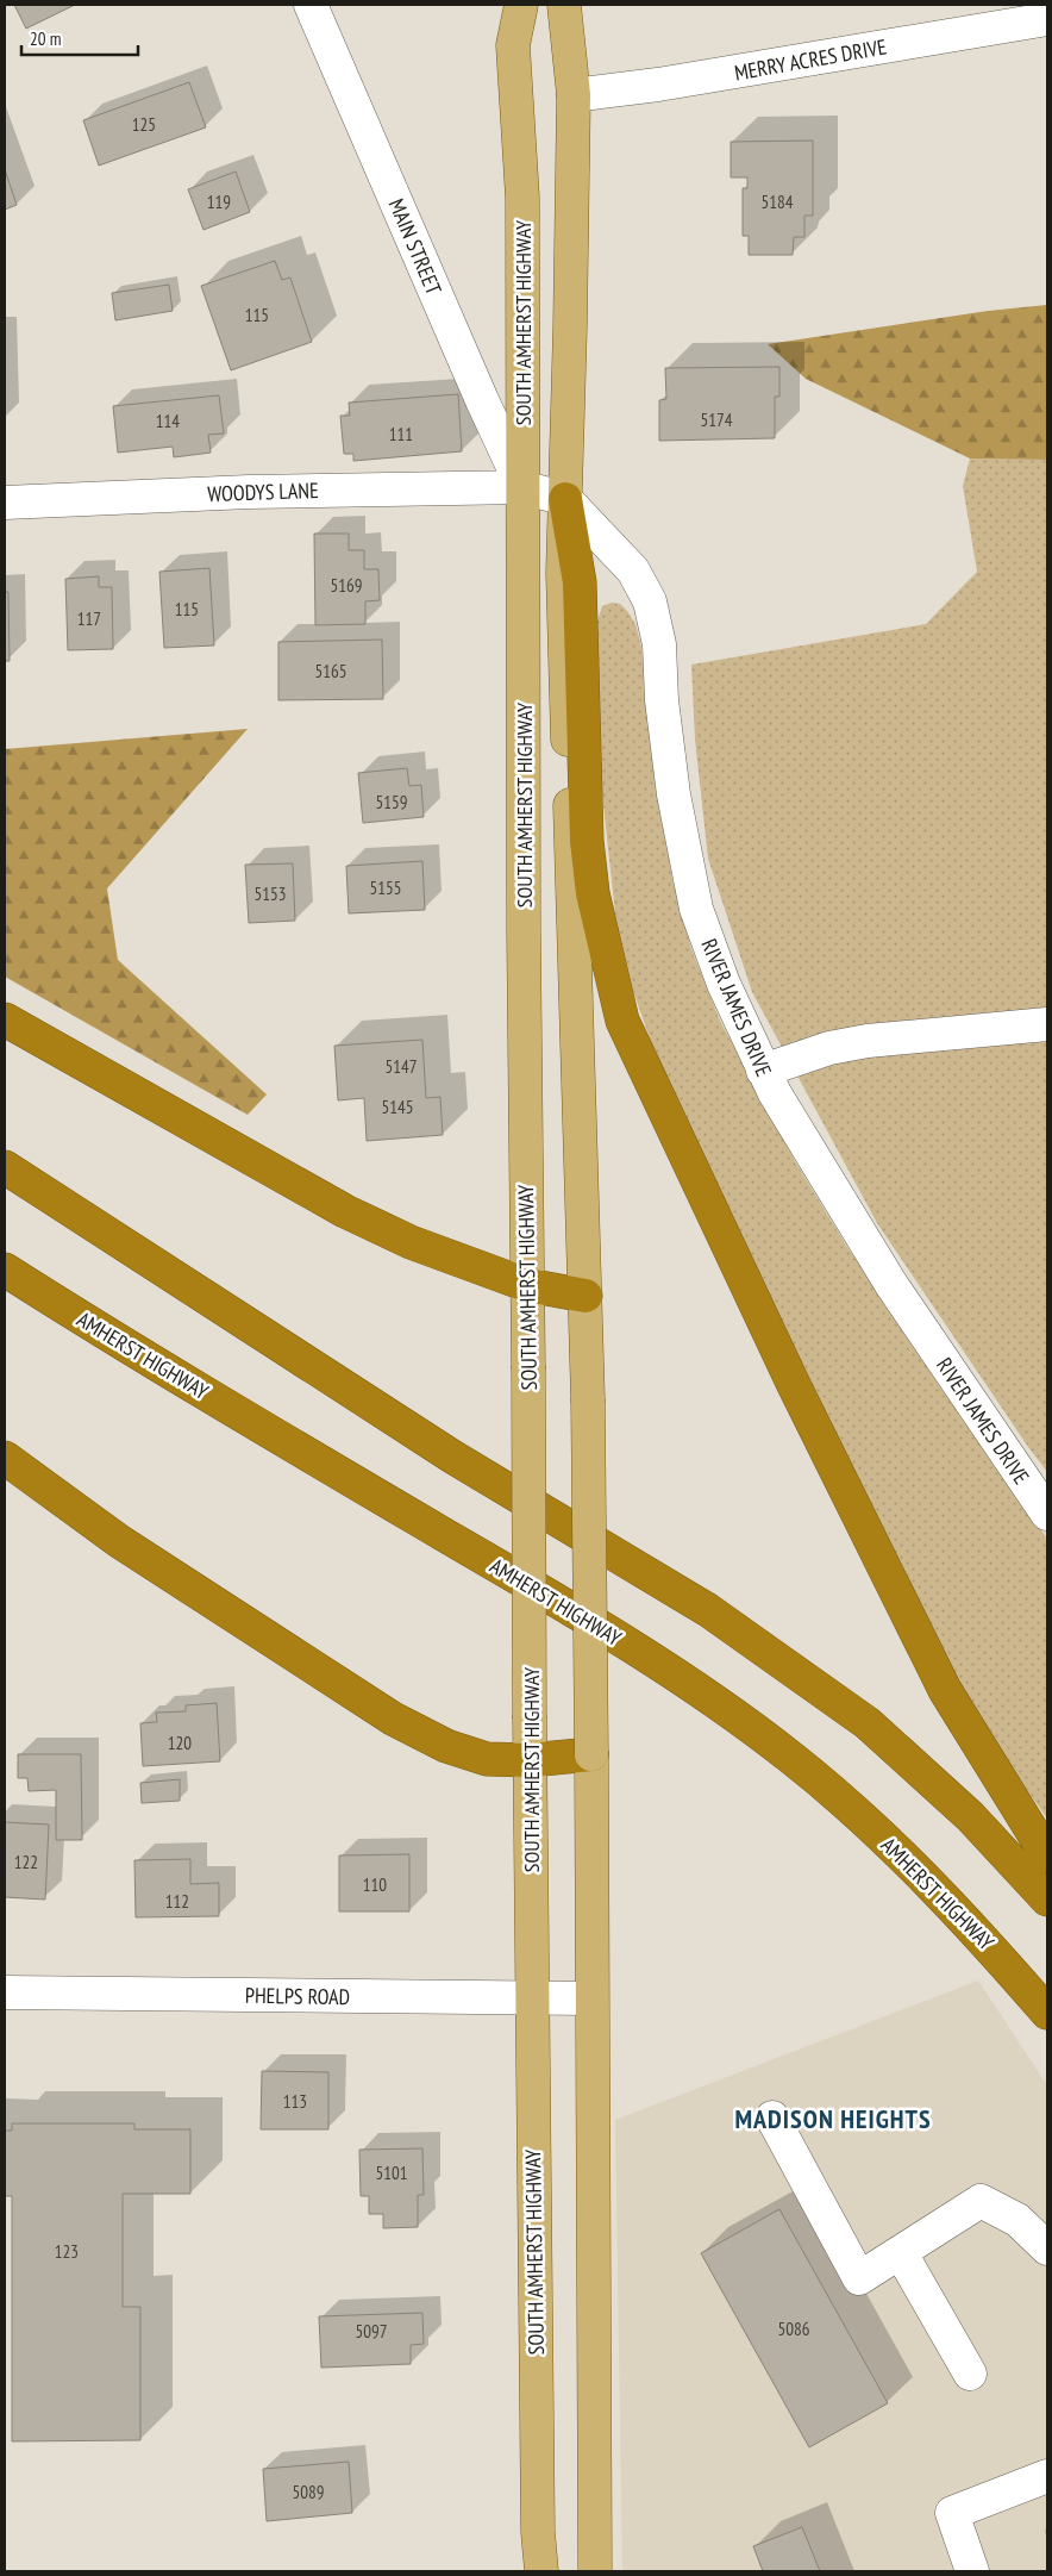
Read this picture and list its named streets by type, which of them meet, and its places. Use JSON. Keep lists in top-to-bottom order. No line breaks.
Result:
{"streets":{"highway":["AMHERST HIGHWAY"],"main road":["SOUTH AMHERST HIGHWAY"],"street":["MERRY ACRES DRIVE","MAIN STREET","WOODYS LANE","RIVER JAMES DRIVE","PHELPS ROAD"]},"crossings":[["MERRY ACRES DRIVE","SOUTH AMHERST HIGHWAY"],["MAIN STREET","SOUTH AMHERST HIGHWAY"],["MAIN STREET","WOODYS LANE"],["SOUTH AMHERST HIGHWAY","WOODYS LANE"],["SOUTH AMHERST HIGHWAY","RIVER JAMES DRIVE"],["SOUTH AMHERST HIGHWAY","PHELPS ROAD"]],"districts":["MADISON HEIGHTS"],"house_numbers":["125","119","5184","115","5174","114","111","5169","115","117","5165","5159","5155","5153","5147","5145","120","122","110","112","113","5101","123","5086","5097","5089"],"scale_bar":"20 m"}
